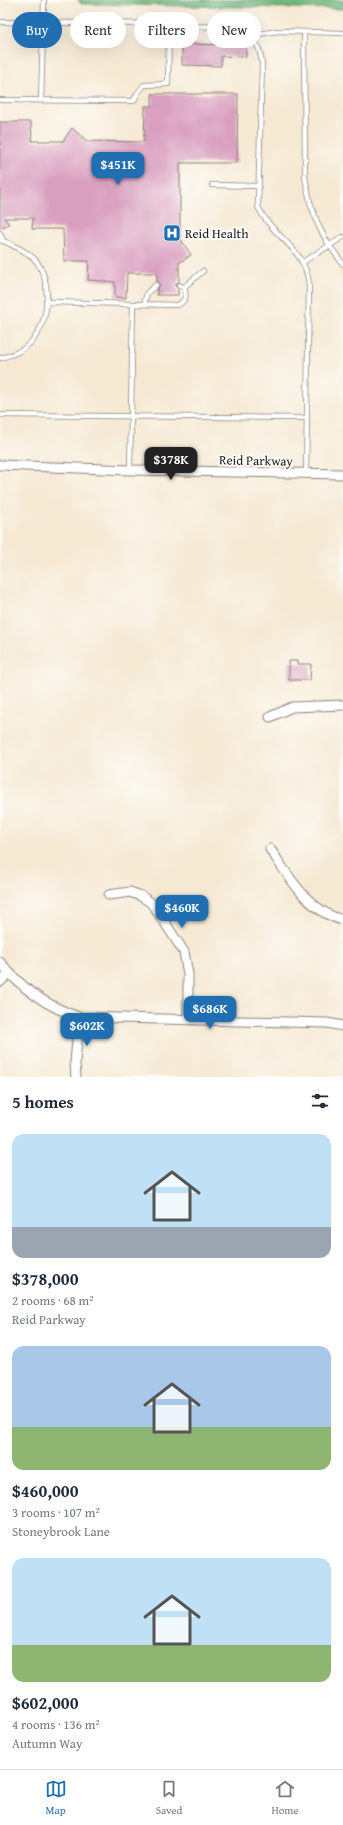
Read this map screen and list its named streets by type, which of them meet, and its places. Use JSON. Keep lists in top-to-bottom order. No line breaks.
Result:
{"streets":{"street":["Reid Parkway"]},"places":{"hospital":["Reid Health"]},"page":{"chip":["Buy","Rent","Filters","New"],"price":["$451K","$378K","$460K","$686K","$602K"],"heading":"5 homes","list":[{"name":"$378,000","note":"2 rooms · 68 m² · Reid Parkway"},{"name":"$460,000","note":"3 rooms · 107 m² · Stoneybrook Lane"},{"name":"$602,000","note":"4 rooms · 136 m² · Autumn Way"}],"tabs":["Map","Saved","Home"]}}
